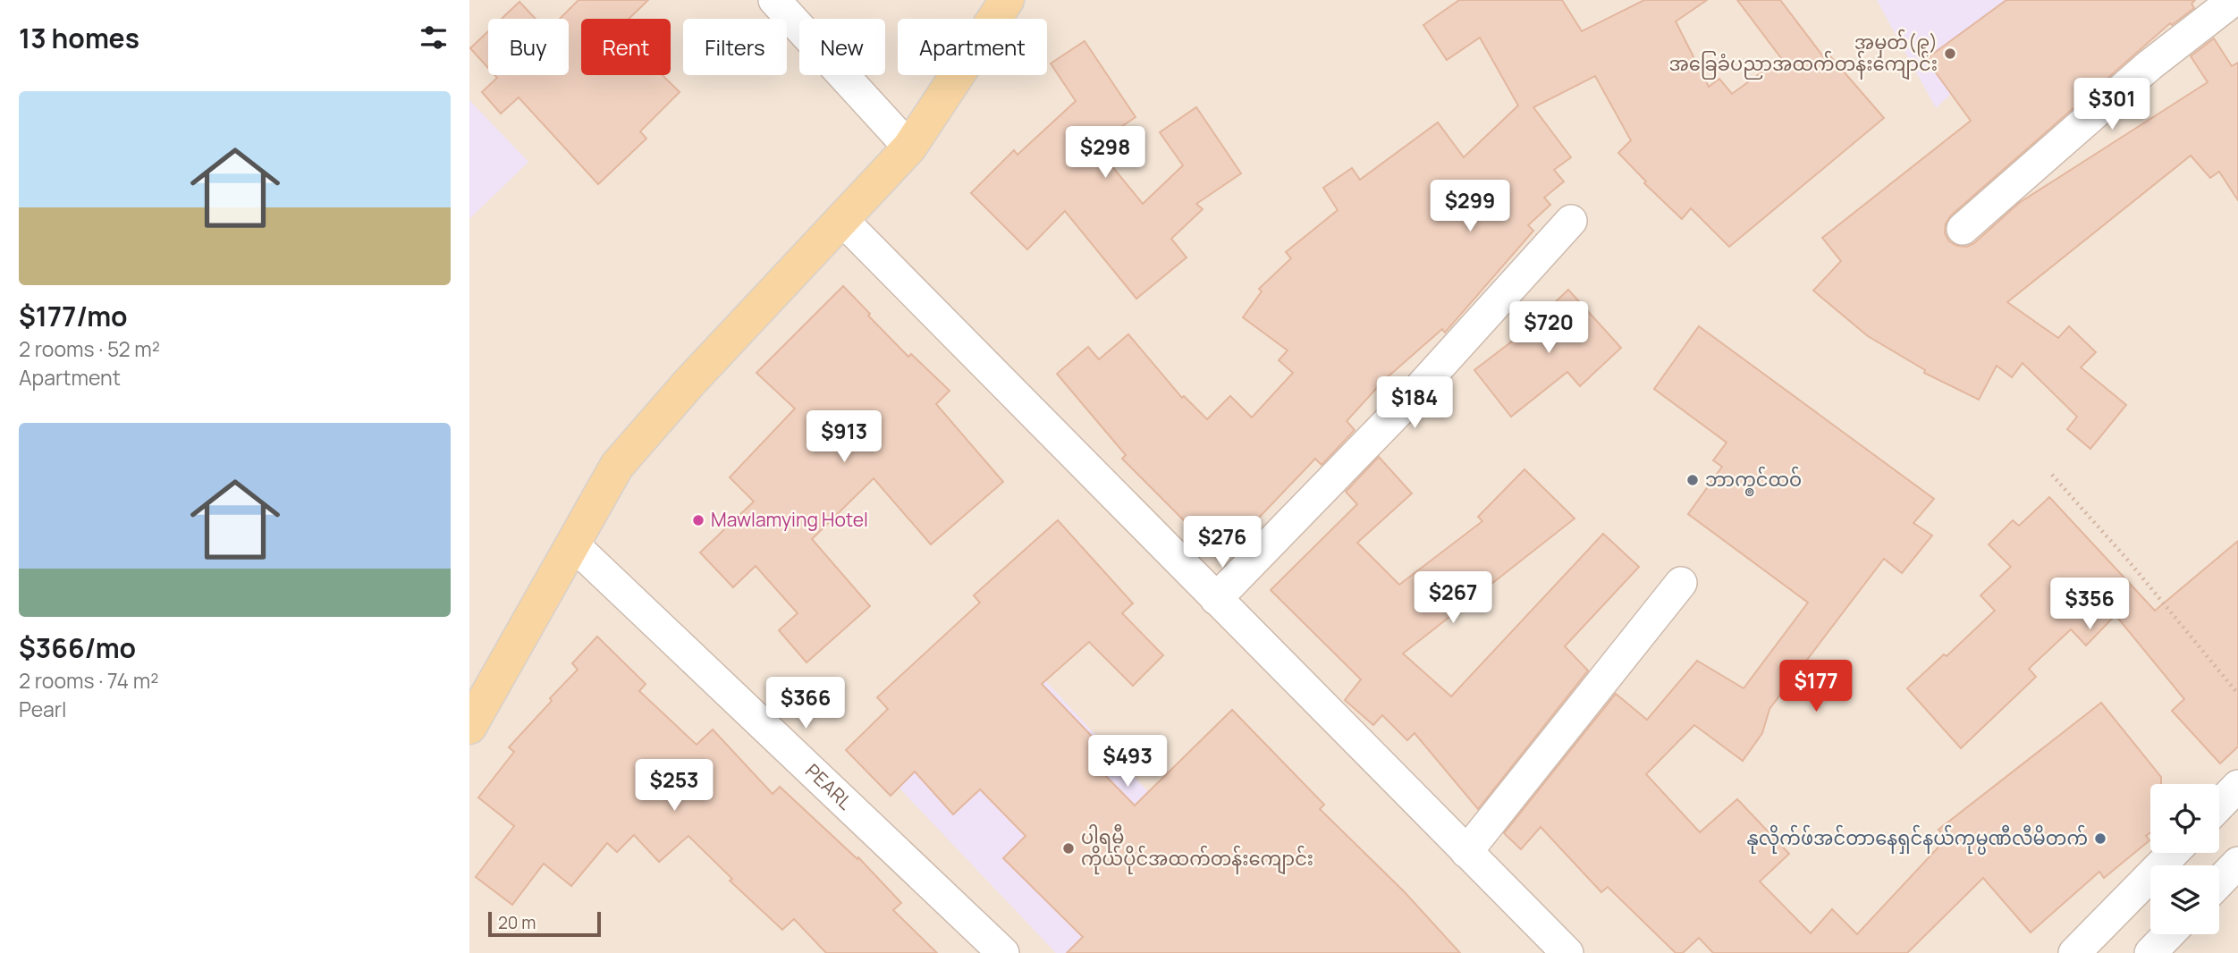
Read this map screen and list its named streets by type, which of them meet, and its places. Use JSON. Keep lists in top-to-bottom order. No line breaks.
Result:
{"streets":{"street":["PEARL"]},"places":["အမှတ်(၉) အခြေခံပညာအထက်တန်းကျောင်း","ဘာက္ၜၚ်ထဝ်","Mawlamying Hotel","နုလိုက်ဖ်အင်တာနေရှင်နယ်ကုမ္ပဏီလီမိတက်","ပါရမီ ကိုယ်ပိုင်အထက်တန်းကျောင်း"],"scale_bar":"20 m","page":{"heading":"13 homes","chip":["Buy","Rent","Filters","New","Apartment"],"list":[{"name":"$177/mo","note":"2 rooms · 52 m² · Apartment"},{"name":"$366/mo","note":"2 rooms · 74 m² · Pearl"}],"price":["$301","$298","$299","$720","$184","$913","$276","$267","$356","$177","$366","$493","$253"],"scale":"20 m"}}
